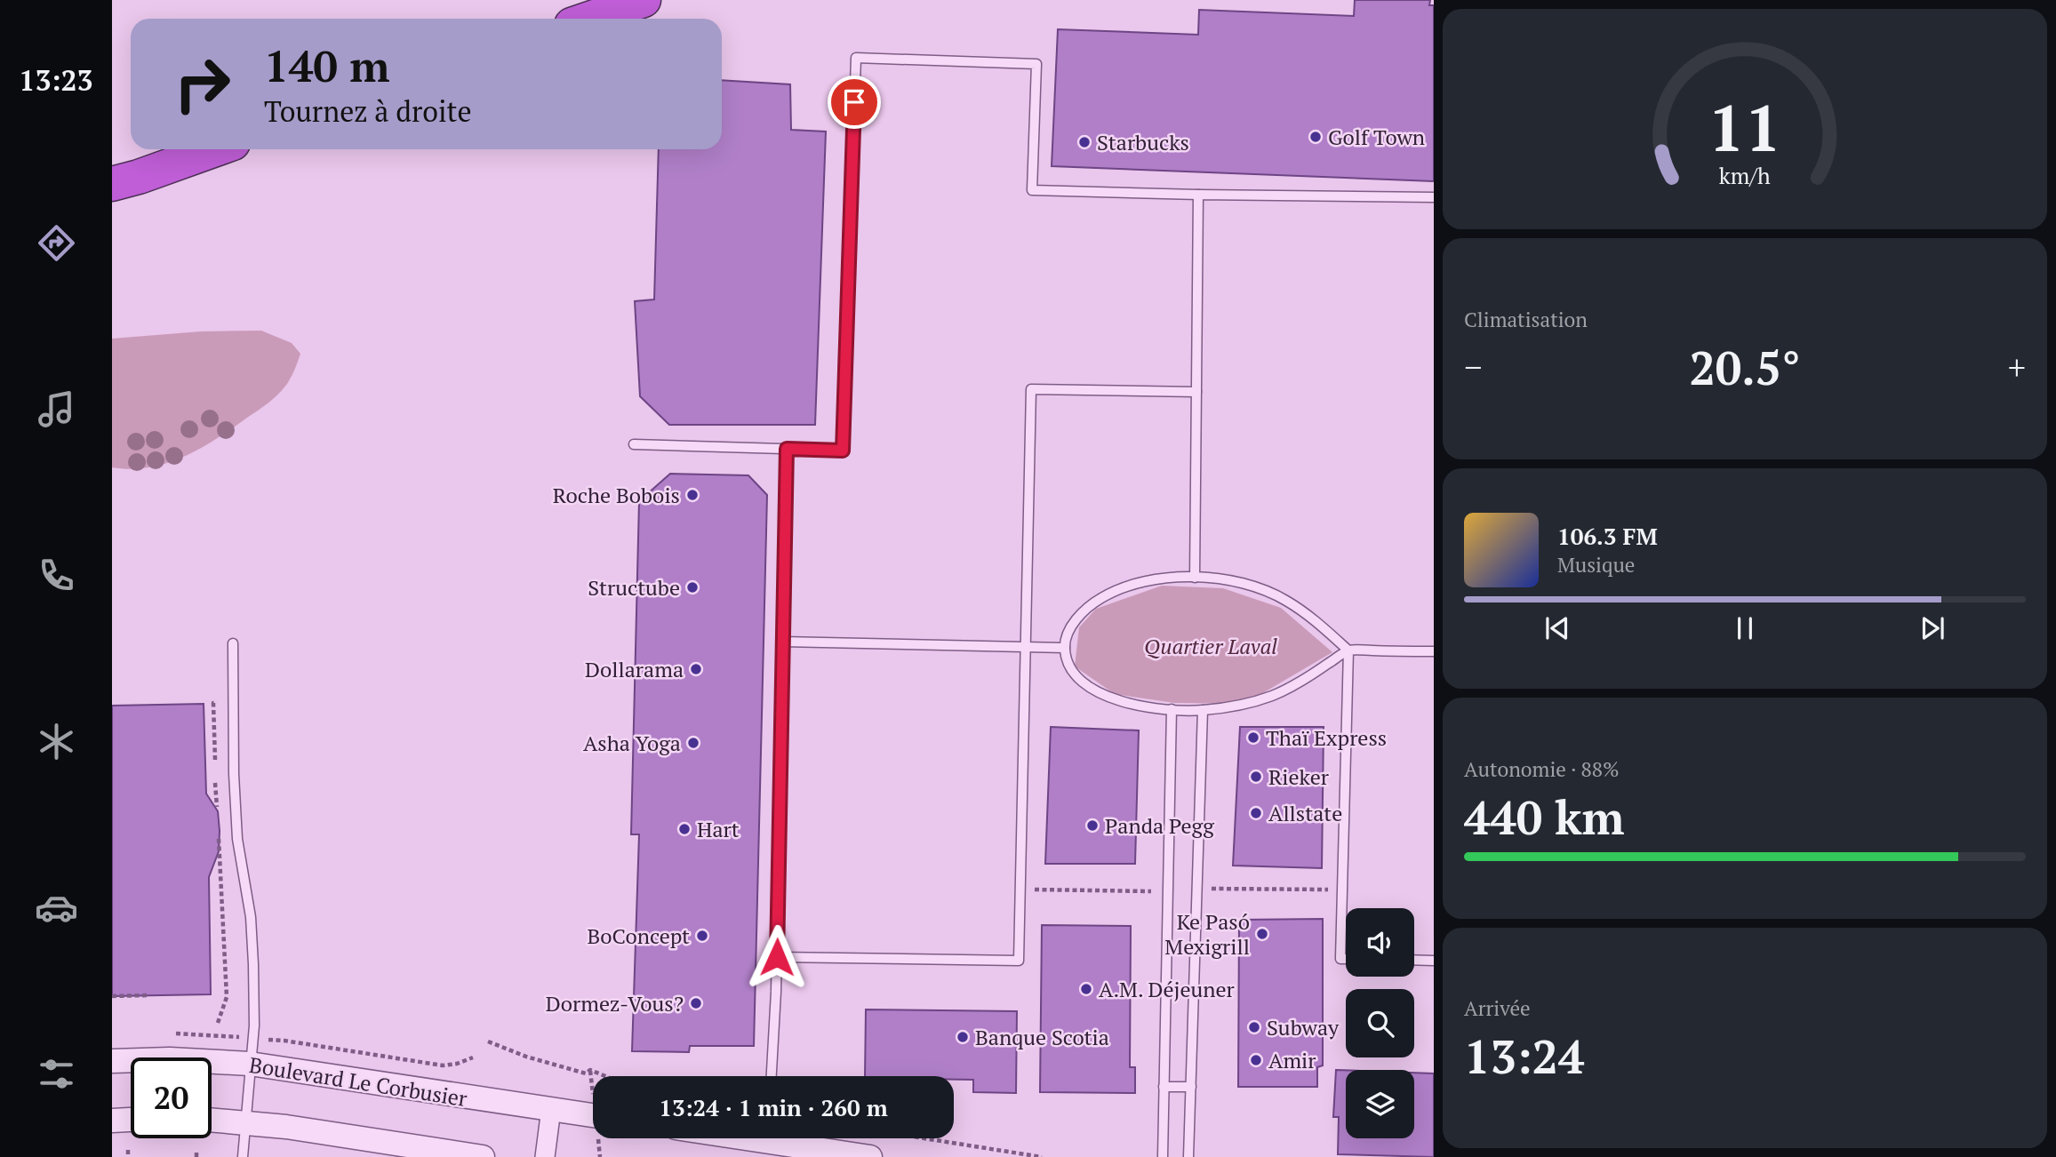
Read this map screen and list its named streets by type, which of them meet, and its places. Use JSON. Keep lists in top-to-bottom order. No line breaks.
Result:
{"streets":{"street":["Boulevard Le Corbusier"]},"parks":["Quartier Laval"],"places":["Golf Town","Starbucks","Roche Bobois","Structube","Dollarama","Thaï Express","Asha Yoga","Rieker","Allstate","Panda Pegg","Hart","Ke Pasó Mexigrill","BoConcept","A.M. Déjeuner","Dormez-Vous?","Subway","Banque Scotia","Amir"],"page":{"tabs":"13:23","turn":["140 m","Tournez à droite"],"tile":["Climatisation",["Autonomie · 88%","440 km"],["Arrivée","13:24"]],"heat":["−","20.5°","+"],"song":["106.3 FM","Musique"],"limit":"20","trip":"13:24 · 1 min · 260 m","gauge":["11","km/h"]}}
